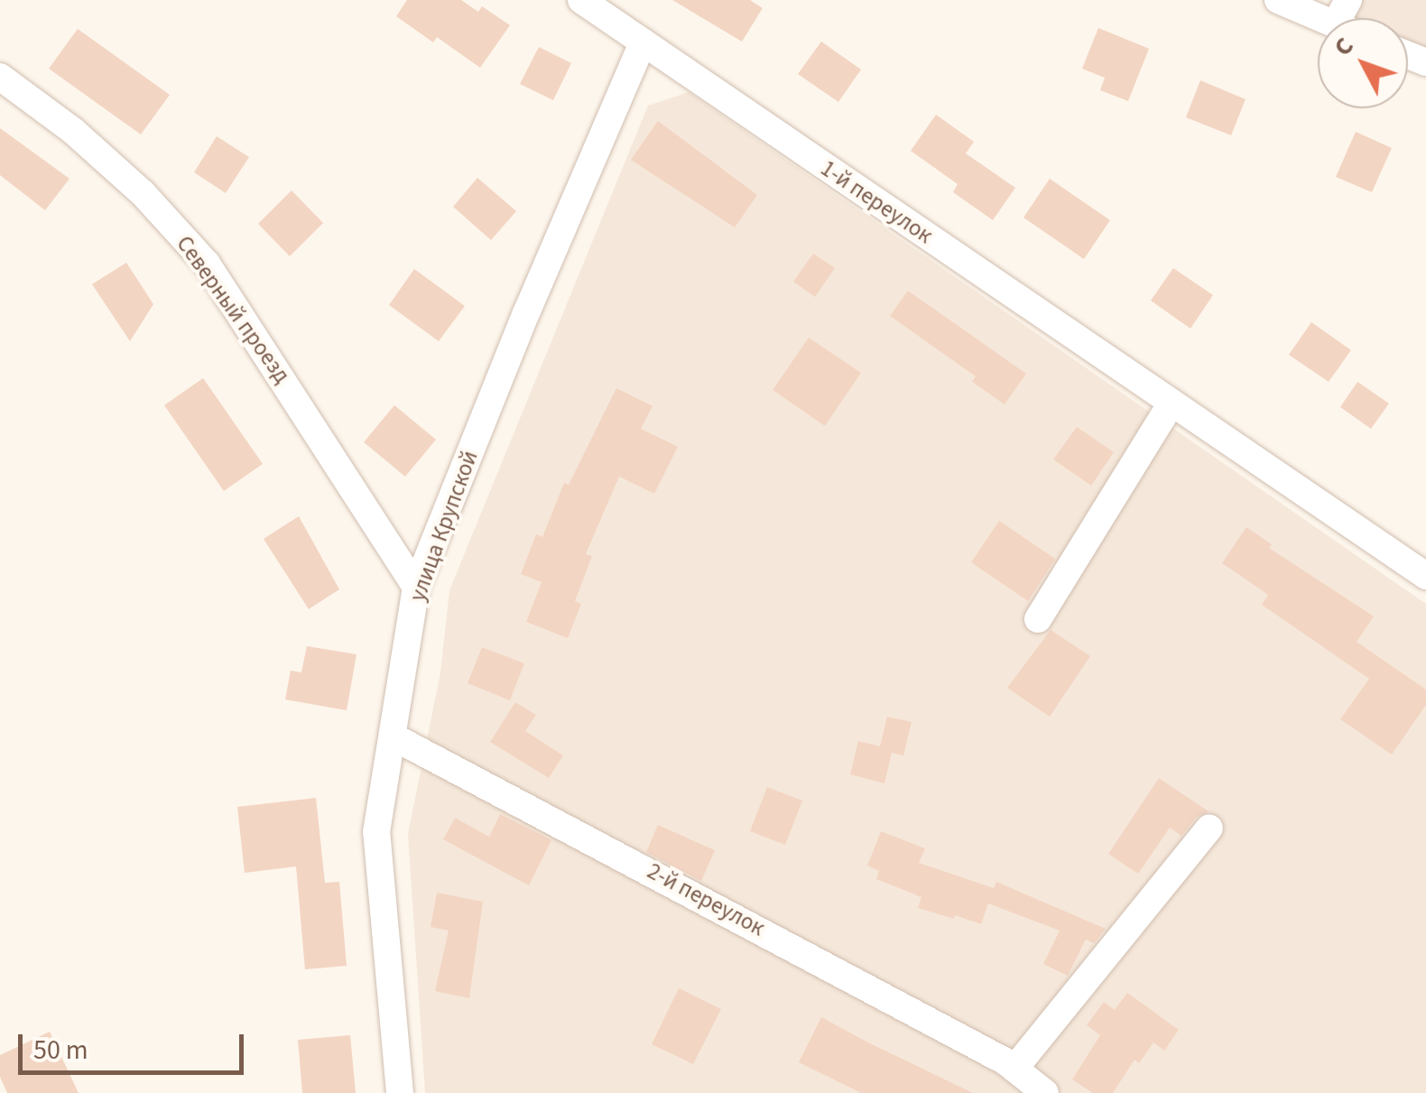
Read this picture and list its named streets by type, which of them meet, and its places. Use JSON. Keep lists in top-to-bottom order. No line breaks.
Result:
{"streets":{"street":["1-й переулок","Северный проезд","улица Крупской","2-й переулок"]},"crossings":[["1-й переулок","улица Крупской"],["Северный проезд","улица Крупской"],["улица Крупской","2-й переулок"]],"scale_bar":"50 m","north":"top left"}
